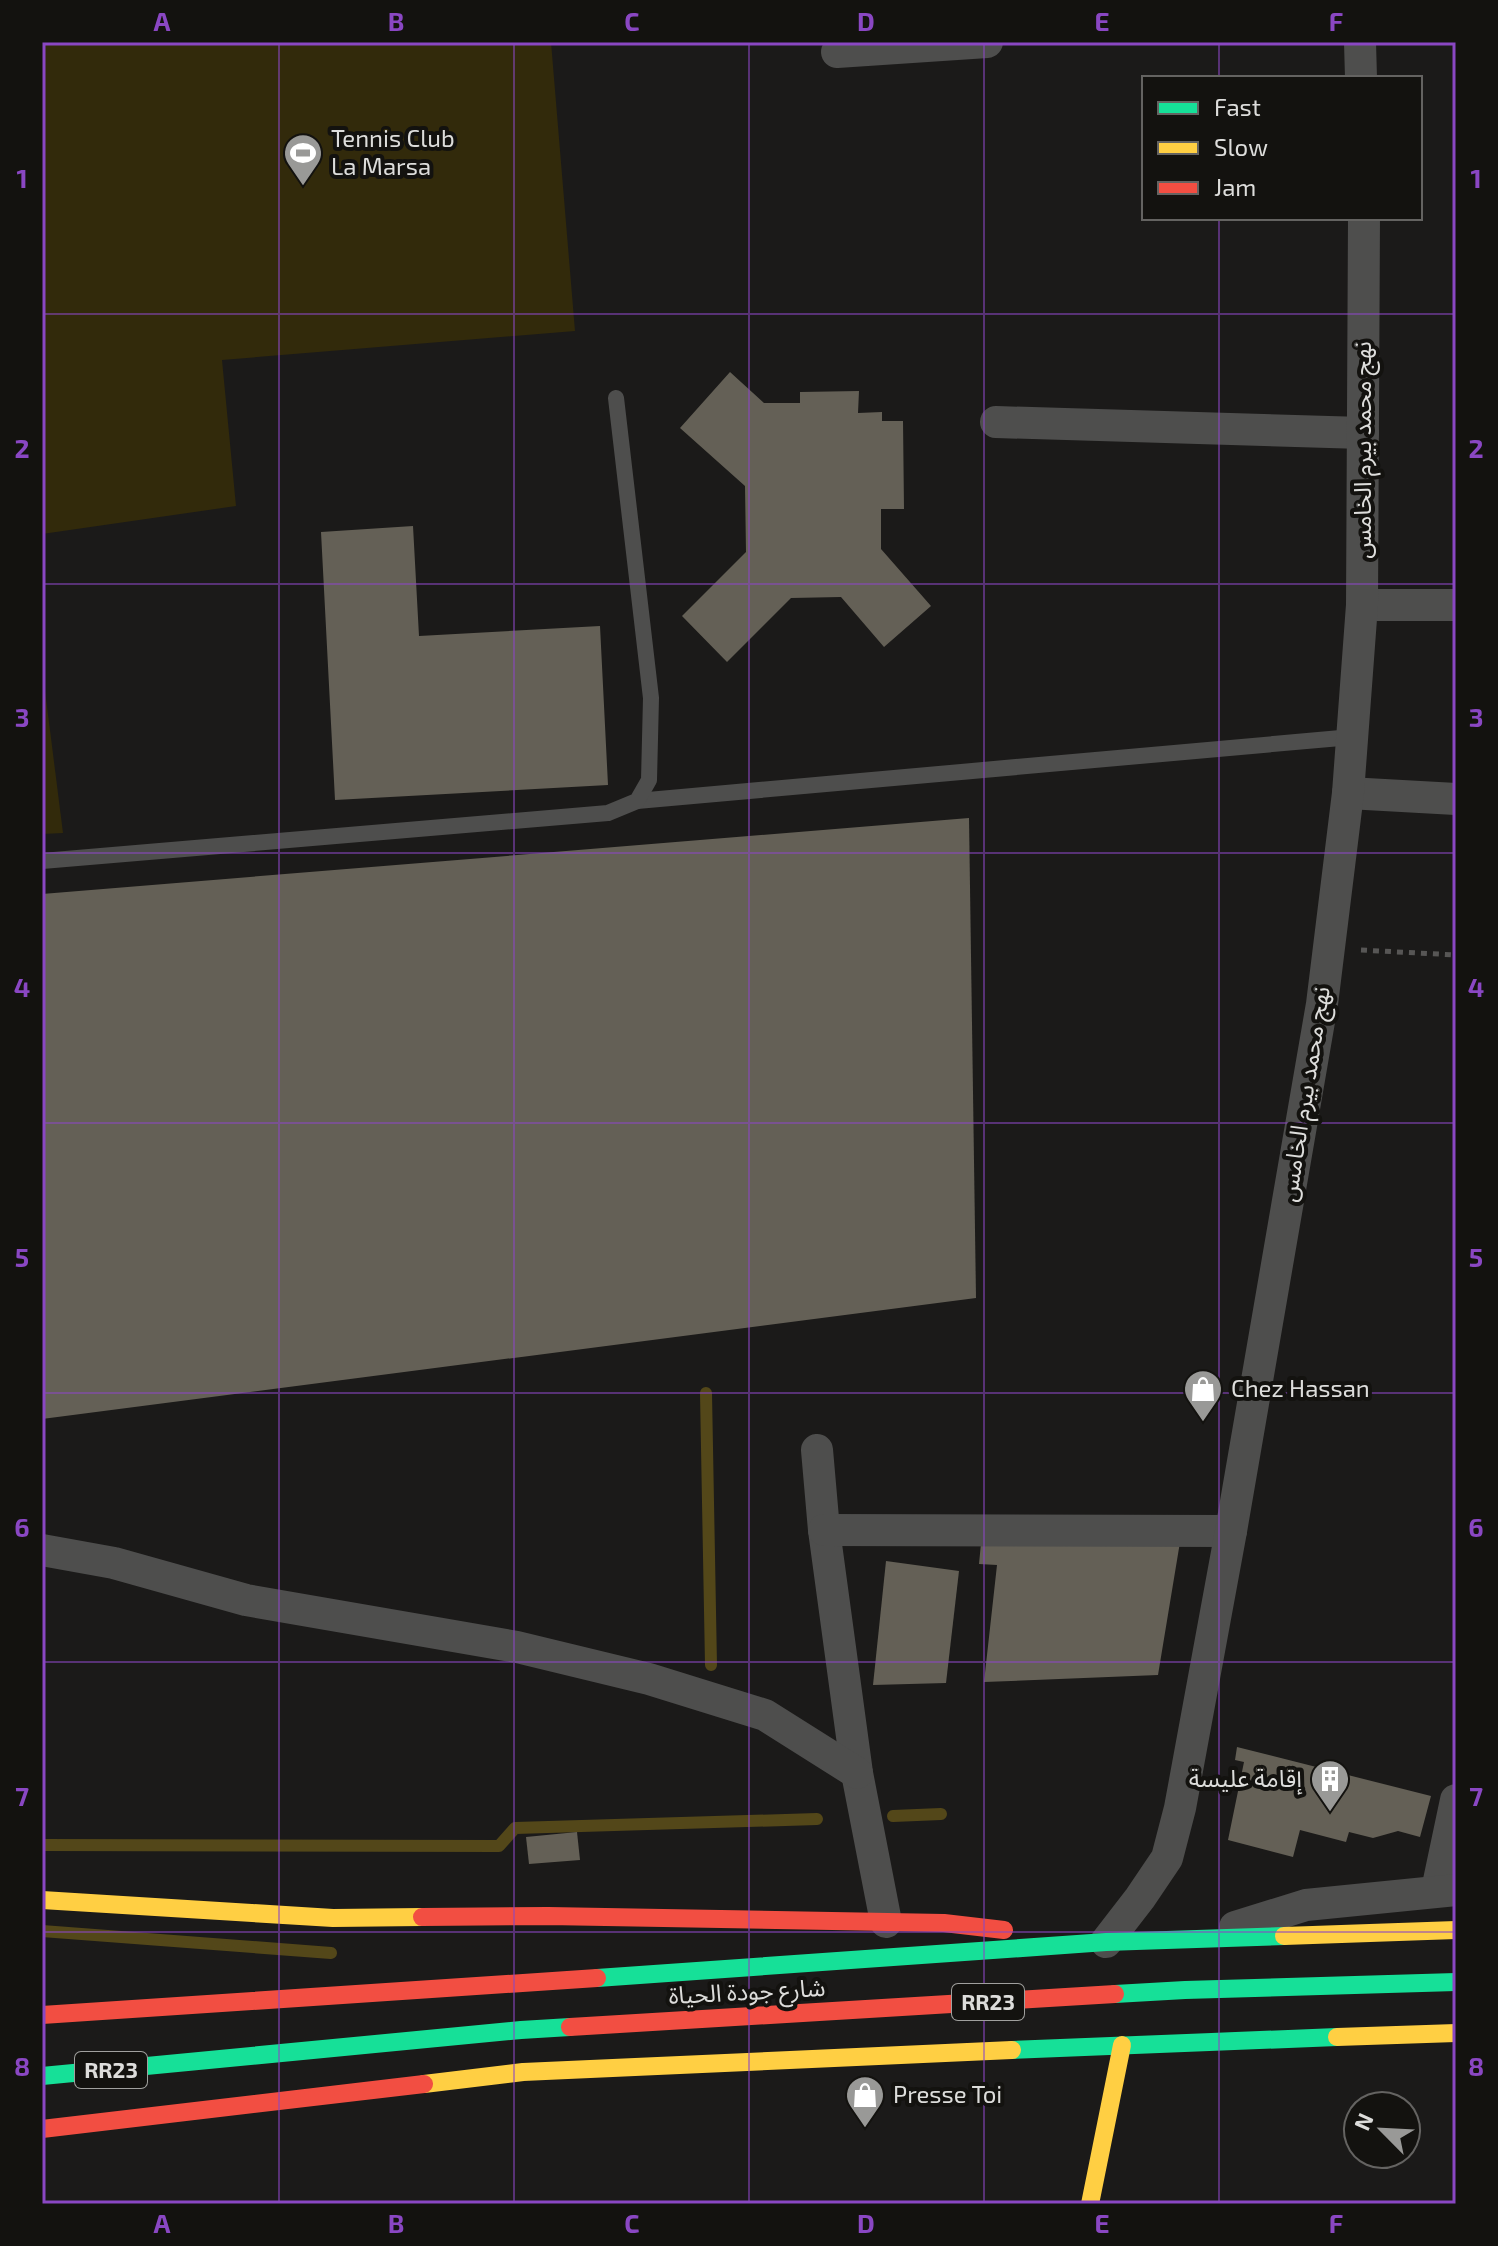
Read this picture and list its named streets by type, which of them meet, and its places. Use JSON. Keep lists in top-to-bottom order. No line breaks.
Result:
{"streets":{"main road":["شارع جودة الحياة","RR23"],"street":["نهج محمد بيرم الخامس"]},"crossings":[["نهج محمد بيرم الخامس","شارع جودة الحياة"]],"places":{"sports":["Tennis Club La Marsa"],"shop":["Chez Hassan","Presse Toi"],"building":["إقامة عليسة"]},"legend":["Fast","Slow","Jam"],"north":"top left","grid":{"columns":["A","B","C","D","E","F"],"rows":["1","2","3","4","5","6","7","8"]}}
